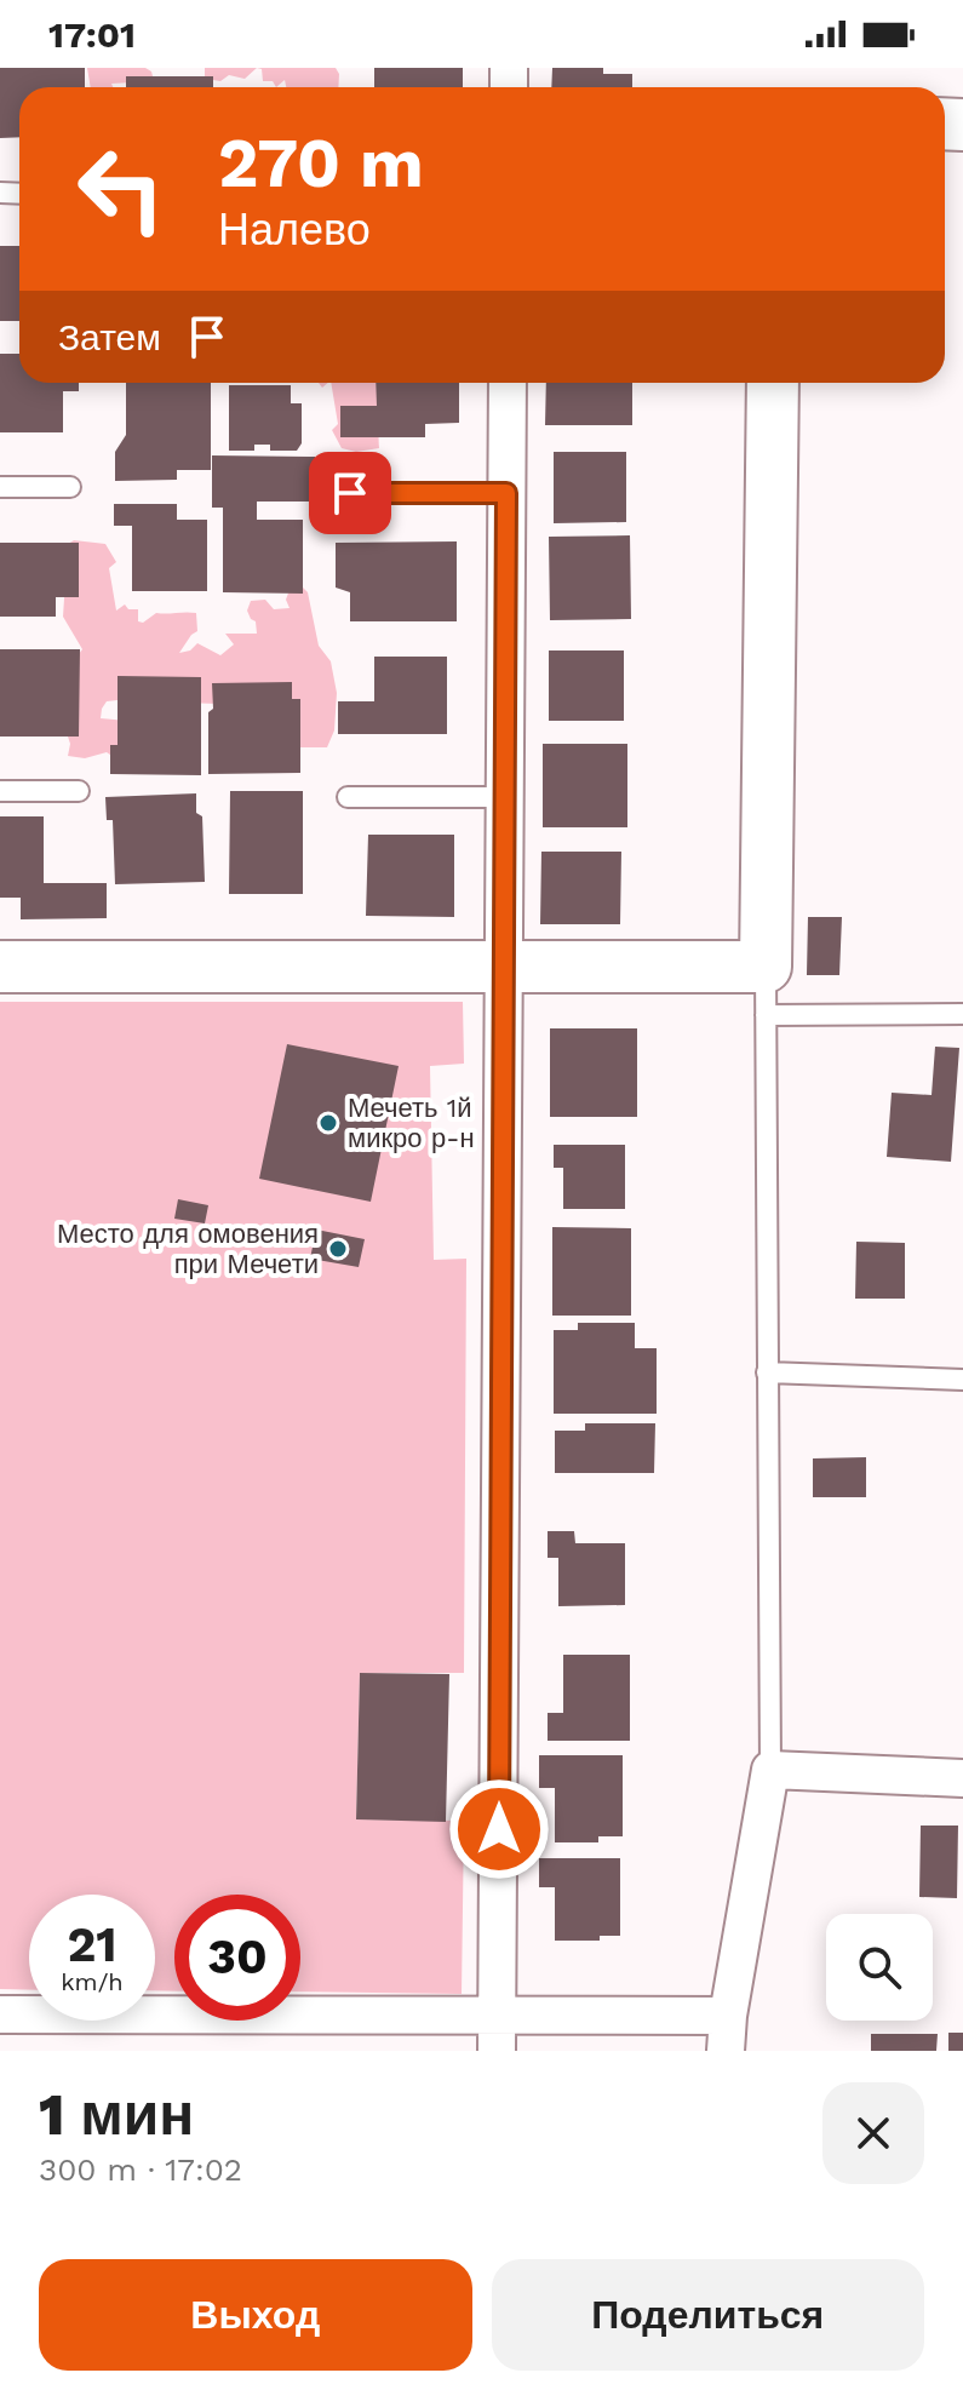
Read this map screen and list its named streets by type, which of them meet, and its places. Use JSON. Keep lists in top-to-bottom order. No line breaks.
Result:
{"places":["Мечеть 1й микро р-н","Место для омовения при Мечети"],"page":{"status":"17:01","turn":["270 m","Налево"],"then":"Затем","speed":"21 km/h","limit":"30","heading":["1 мин","300 m · 17:02"],"buttons":["Выход","Поделиться"]}}
